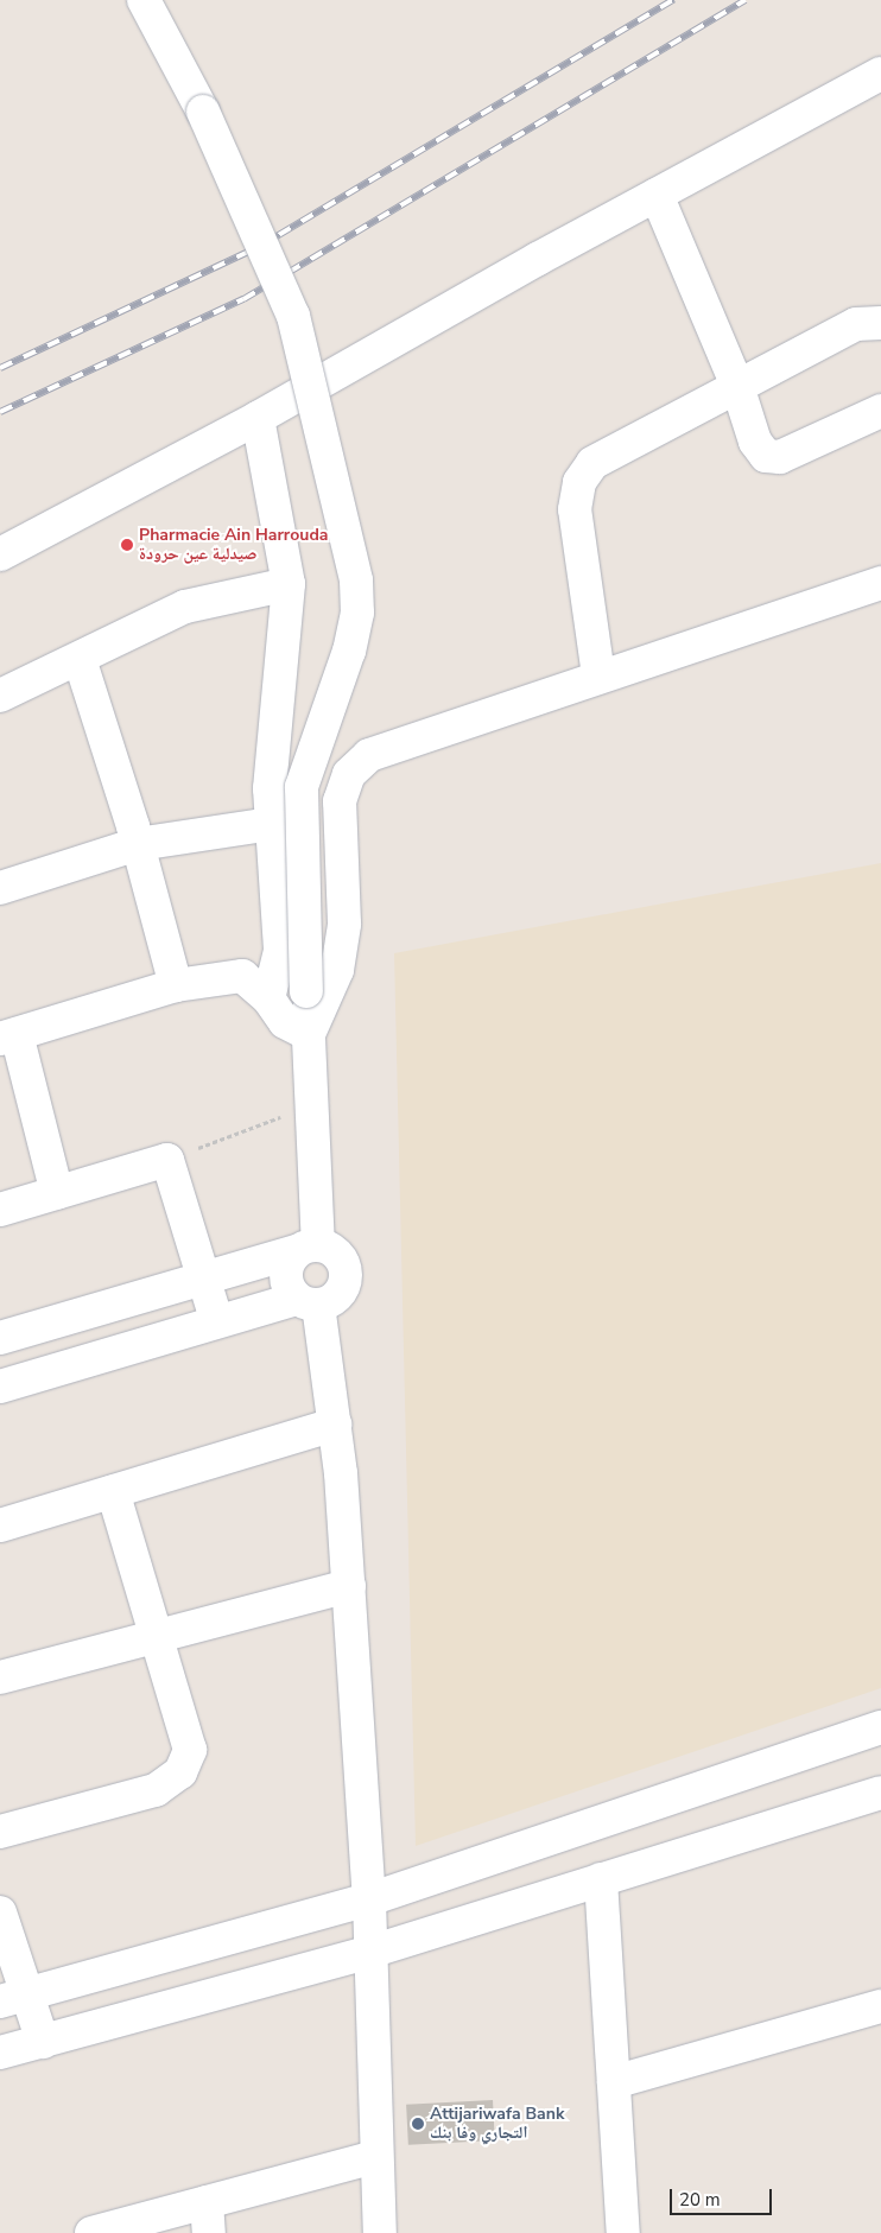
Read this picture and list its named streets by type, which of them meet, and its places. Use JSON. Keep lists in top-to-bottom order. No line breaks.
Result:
{"places":["Pharmacie Ain Harrouda صيدلية عين حرودة","Attijariwafa Bank التجاري وفا بنك"],"scale_bar":"20 m"}
